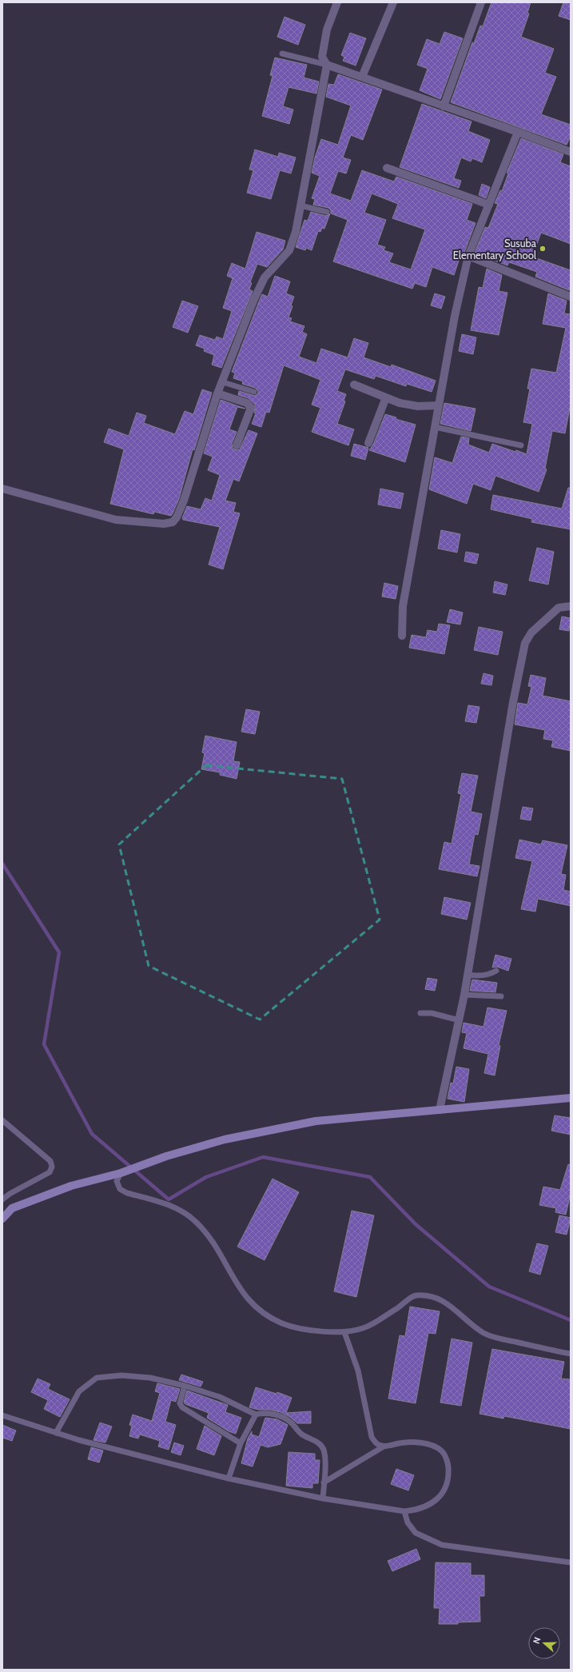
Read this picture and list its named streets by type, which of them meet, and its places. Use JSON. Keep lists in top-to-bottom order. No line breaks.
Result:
{"places":["Susuba Elementary School"],"north":"left"}
